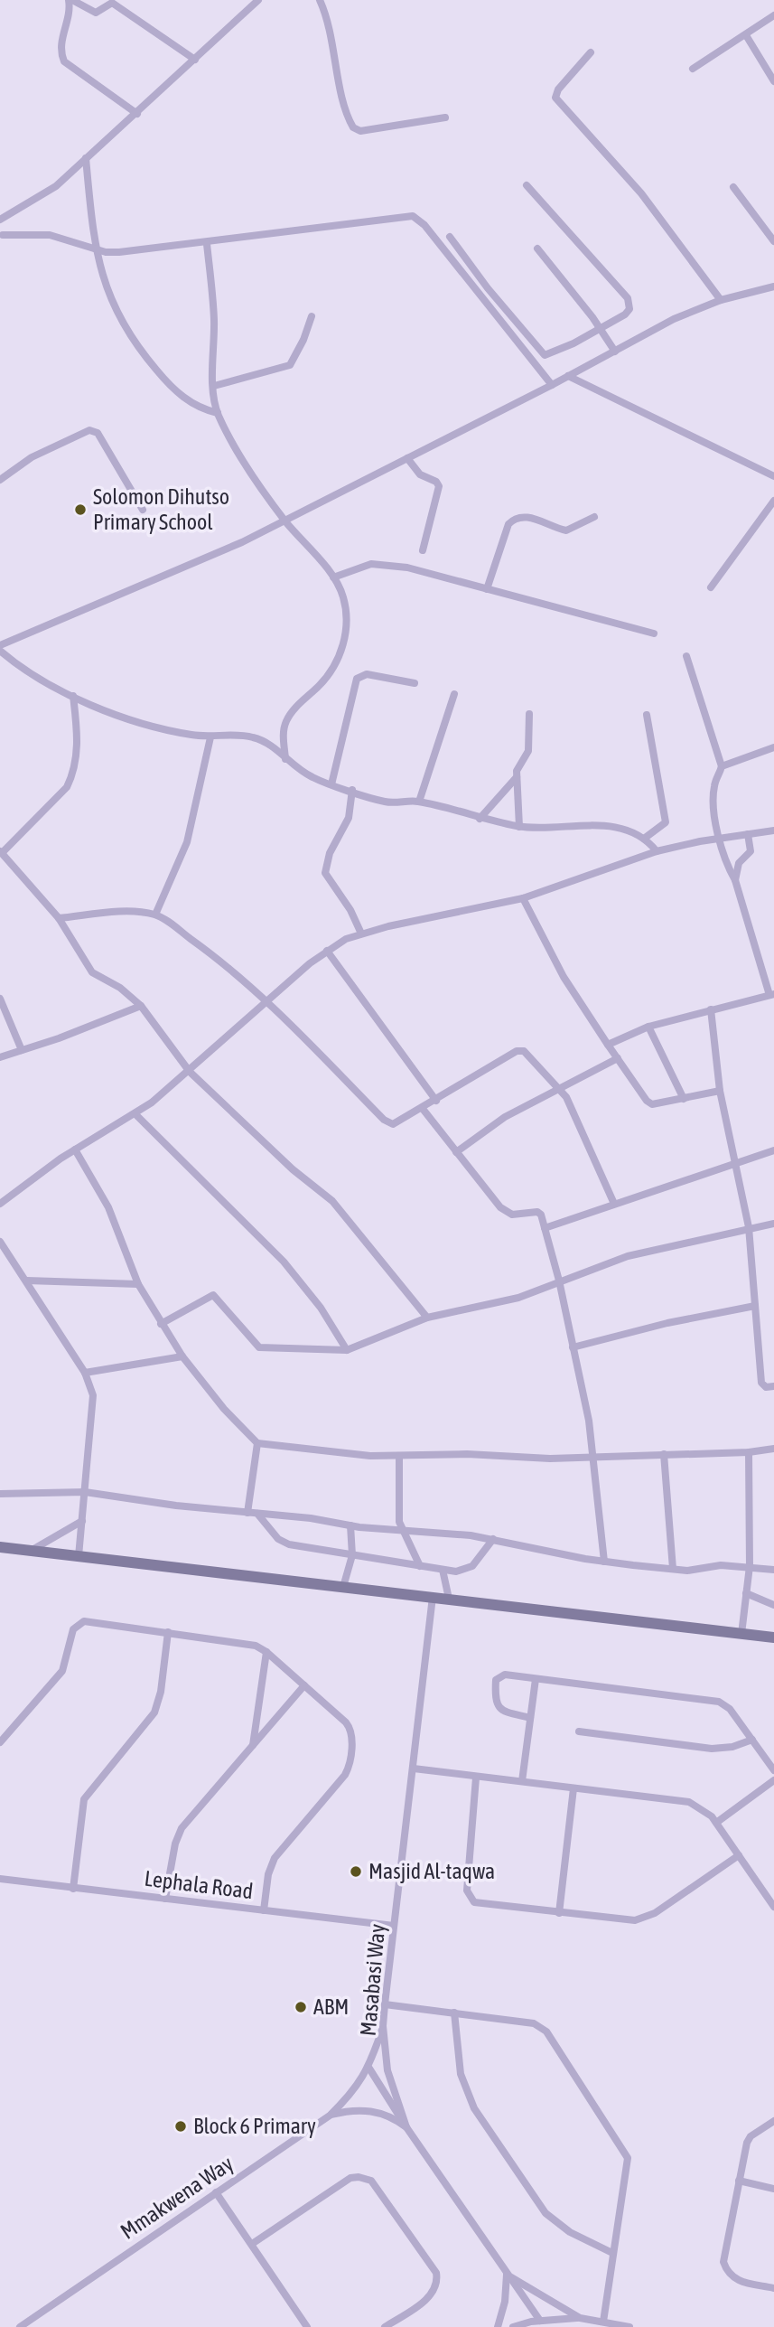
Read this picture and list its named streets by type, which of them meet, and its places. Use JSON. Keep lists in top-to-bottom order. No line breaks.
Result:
{"streets":{"street":["Lephala Road","Masabasi Way","Mmakwena Way"]},"crossings":[["Lephala Road","Masabasi Way"],["Masabasi Way","Mmakwena Way"]],"places":["Solomon Dihutso Primary School","Masjid Al-taqwa","ABM","Block 6 Primary"]}
